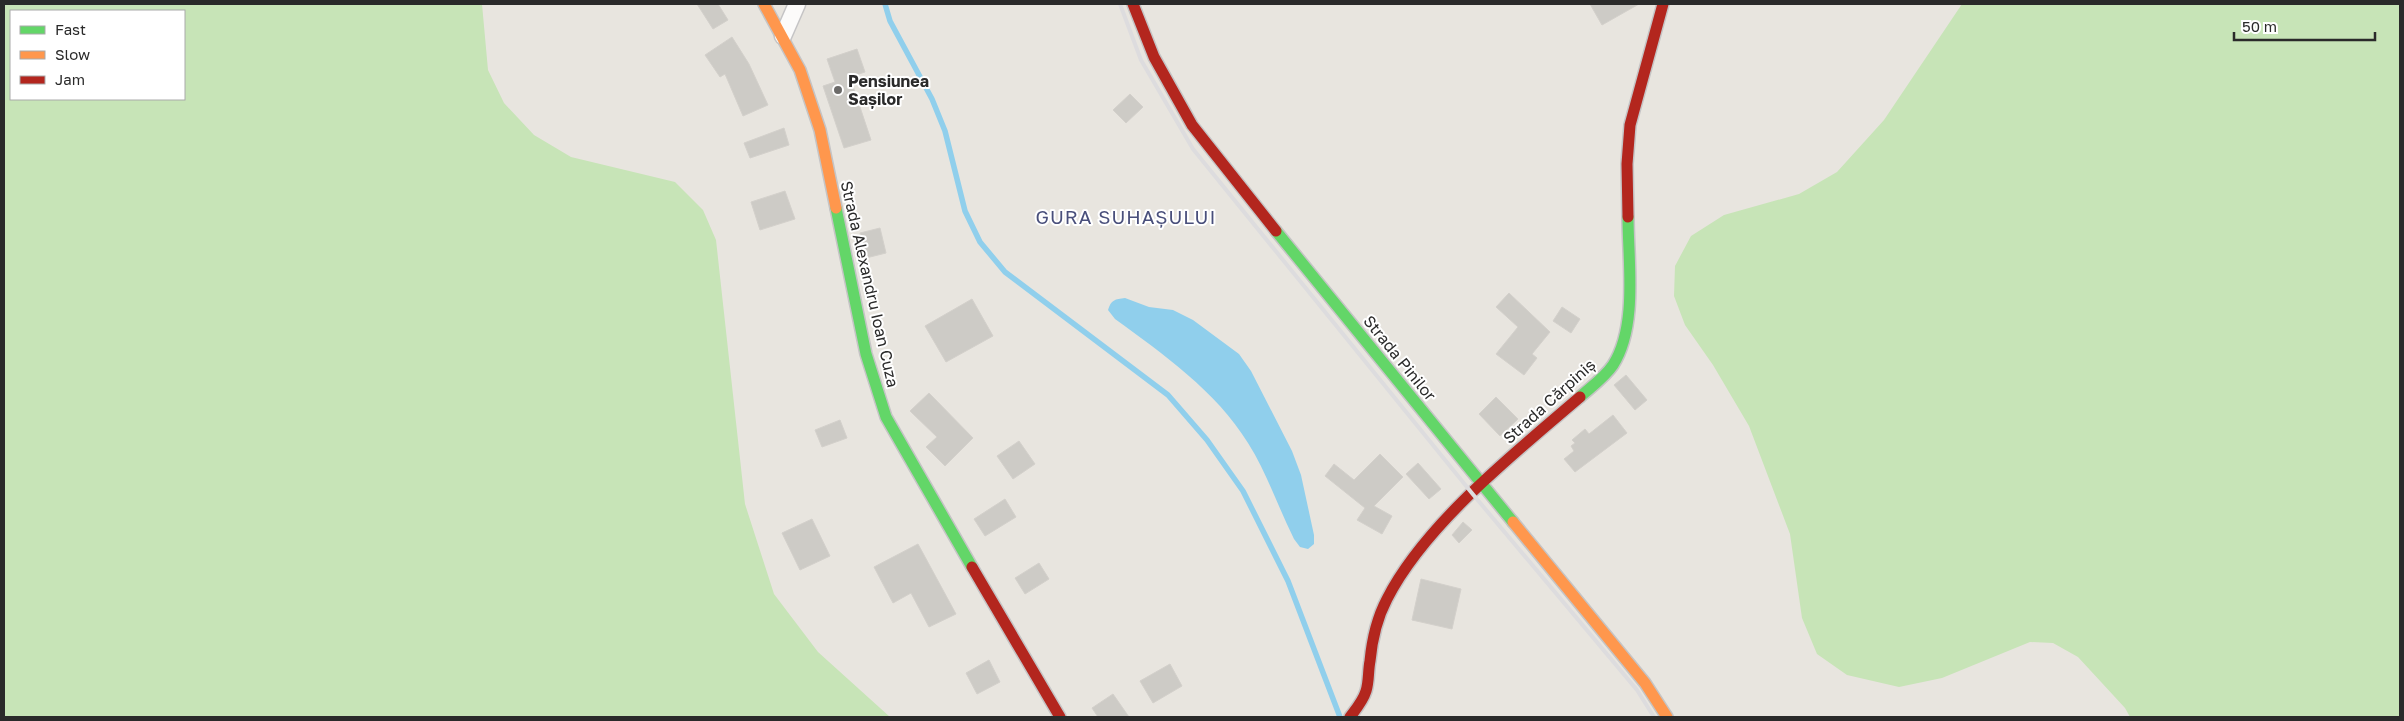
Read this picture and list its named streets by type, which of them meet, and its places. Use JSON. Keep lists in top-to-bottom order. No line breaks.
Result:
{"streets":{"street":["Strada Alexandru Ioan Cuza","Strada Pinilor","Strada Cărpiniș"]},"crossings":[["Strada Pinilor","Strada Cărpiniș"]],"districts":["GURA SUHAȘULUI"],"places":["Pensiunea Sașilor"],"legend":["Fast","Slow","Jam"],"scale_bar":"50 m"}
